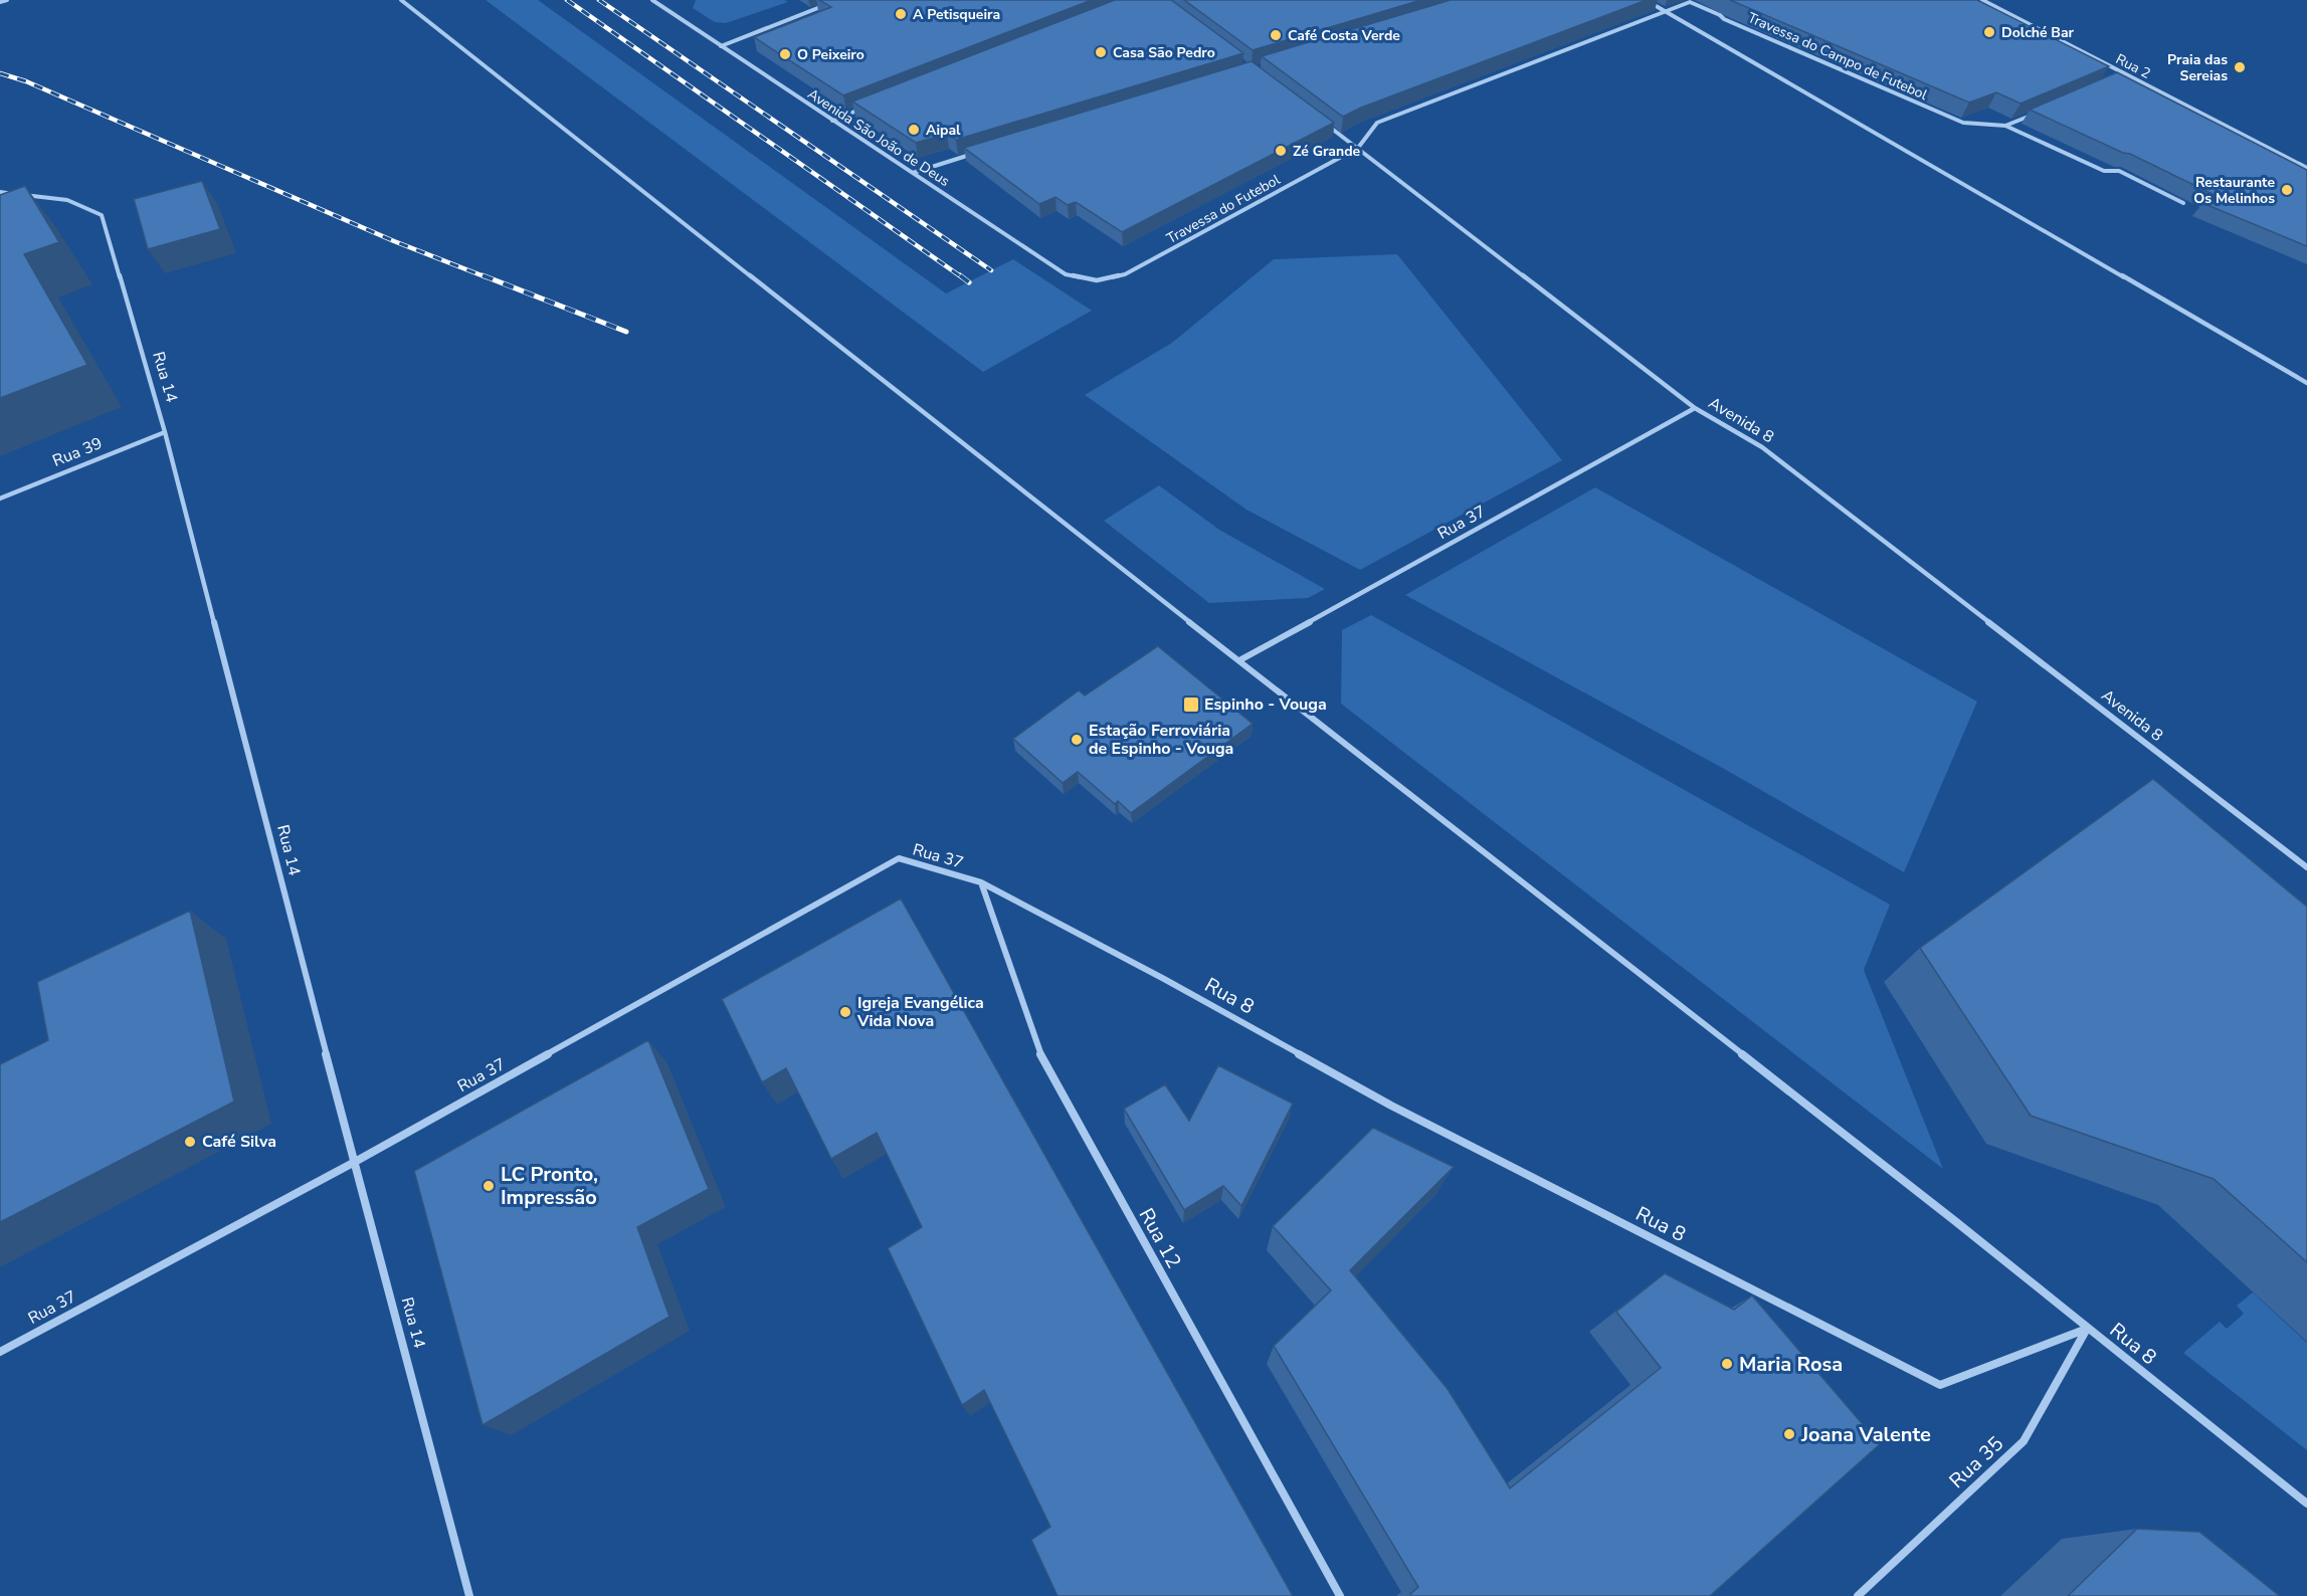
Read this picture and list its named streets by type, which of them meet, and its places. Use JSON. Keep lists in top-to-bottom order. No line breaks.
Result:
{"streets":{"street":["Travessa do Campo de Futebol","Rua 2","Avenida São João de Deus","Travessa do Futebol","Rua 14","Avenida 8","Rua 39","Rua 37","Rua 8","Rua 12","Rua 35"]},"crossings":[["Travessa do Campo de Futebol","Travessa do Futebol"],["Travessa do Campo de Futebol","Avenida 8"],["Avenida São João de Deus","Travessa do Futebol"],["Travessa do Futebol","Avenida 8"],["Rua 14","Rua 39"],["Rua 14","Rua 37"],["Avenida 8","Rua 37"],["Rua 37","Rua 8"],["Rua 37","Rua 12"],["Rua 8","Rua 12"],["Rua 8","Rua 35"]],"places":{"other":["A Petisqueira","Dolché Bar","Café Costa Verde","Casa São Pedro","O Peixeiro","Praia das Sereias","Aipal","Zé Grande","Restaurante Os Melinhos","Estação Ferroviária de Espinho - Vouga","Igreja Evangélica Vida Nova","Café Silva","LC Pronto, Impressão","Maria Rosa","Joana Valente"],"transit":["Espinho - Vouga"]}}
